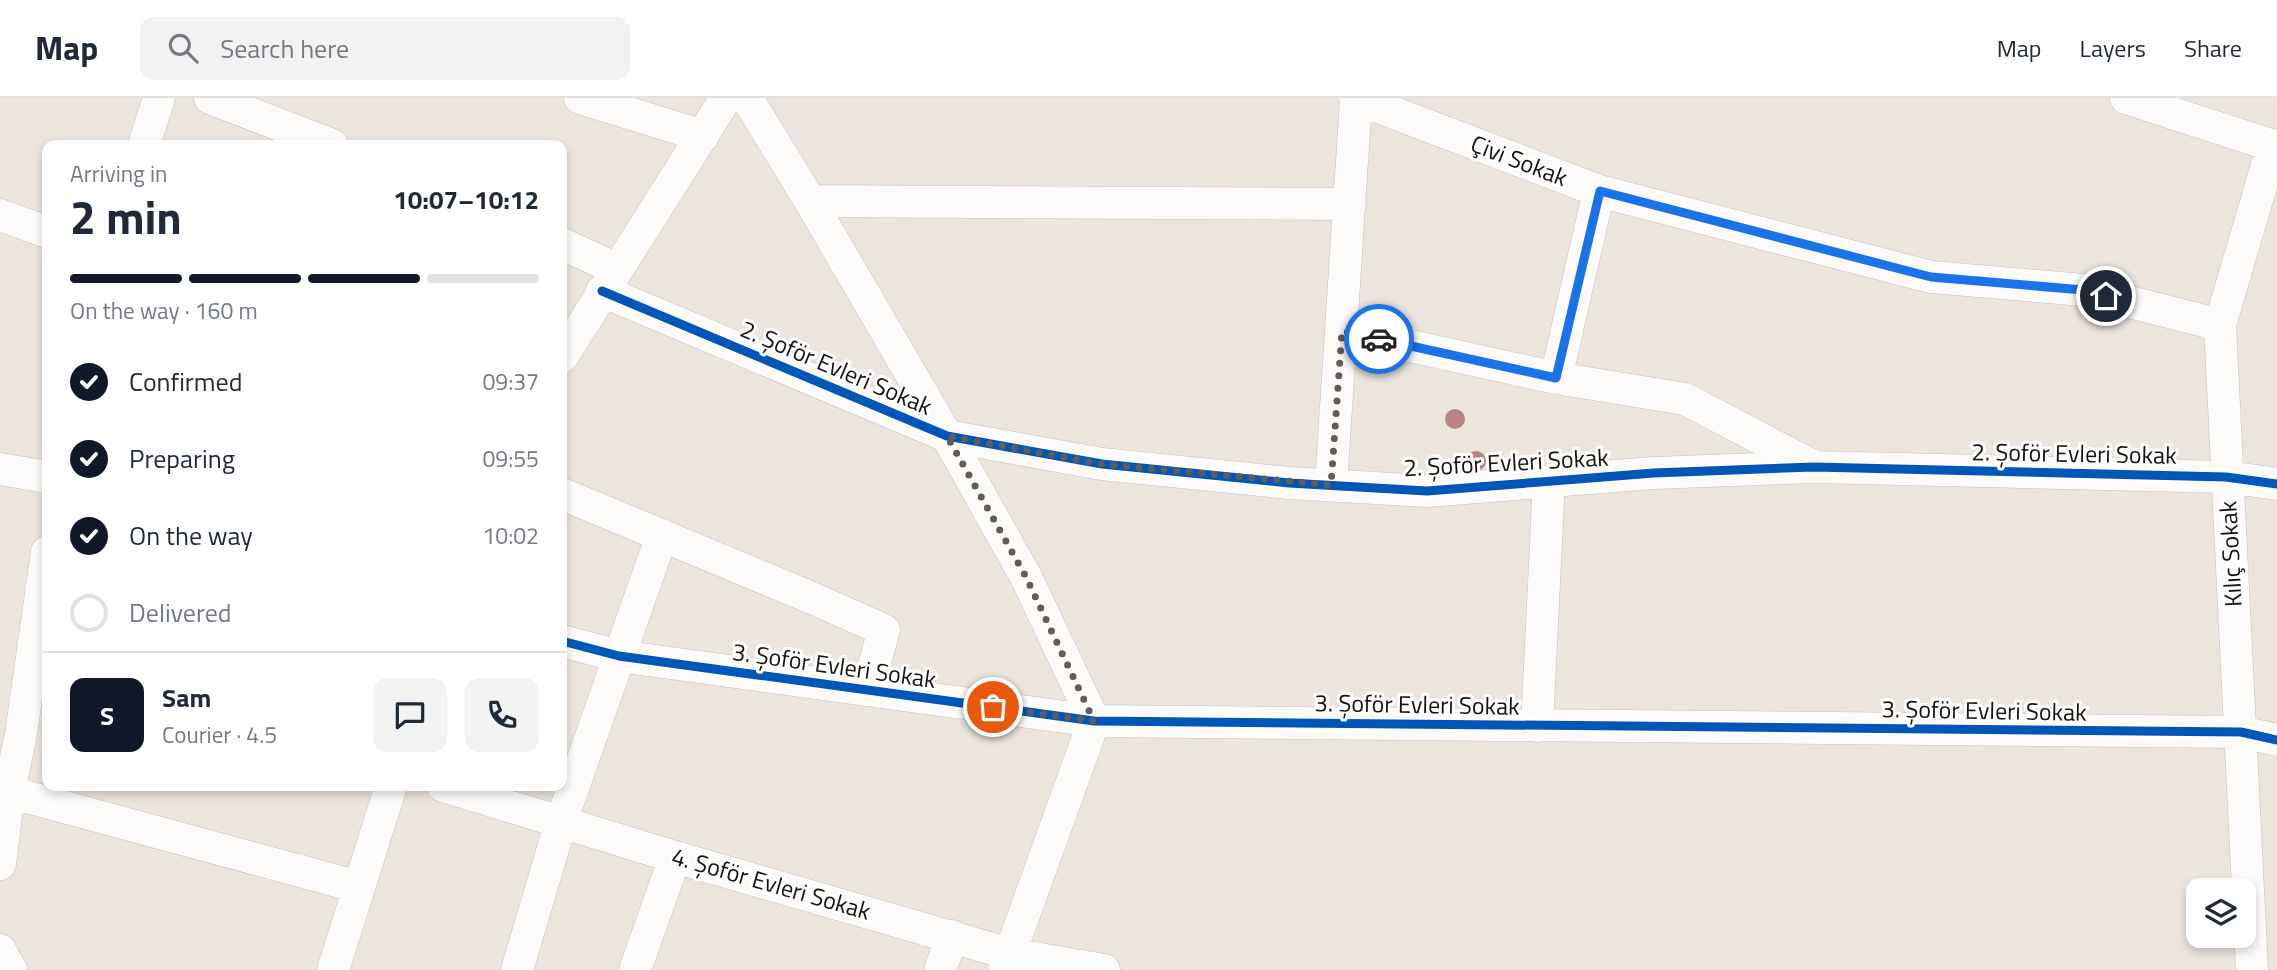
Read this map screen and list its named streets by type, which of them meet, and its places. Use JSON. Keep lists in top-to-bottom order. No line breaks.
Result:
{"streets":{"street":["Çivi Sokak","2. Şoför Evleri Sokak","Kılıç Sokak","3. Şoför Evleri Sokak","4. Şoför Evleri Sokak"]},"crossings":[["Çivi Sokak","Kılıç Sokak"],["2. Şoför Evleri Sokak","Kılıç Sokak"],["Kılıç Sokak","3. Şoför Evleri Sokak"]],"page":{"header":"Map","search":"Search here","nav":["Map","Layers","Share"],"heading":["2 min","Arriving in","10:07–10:12"],"panel":["Sam","Courier · 4.5"],"bar":"On the way · 160 m","list":[["Confirmed","09:37"],["Preparing","09:55"],["On the way","10:02"],"Delivered"],"round":"S"}}
